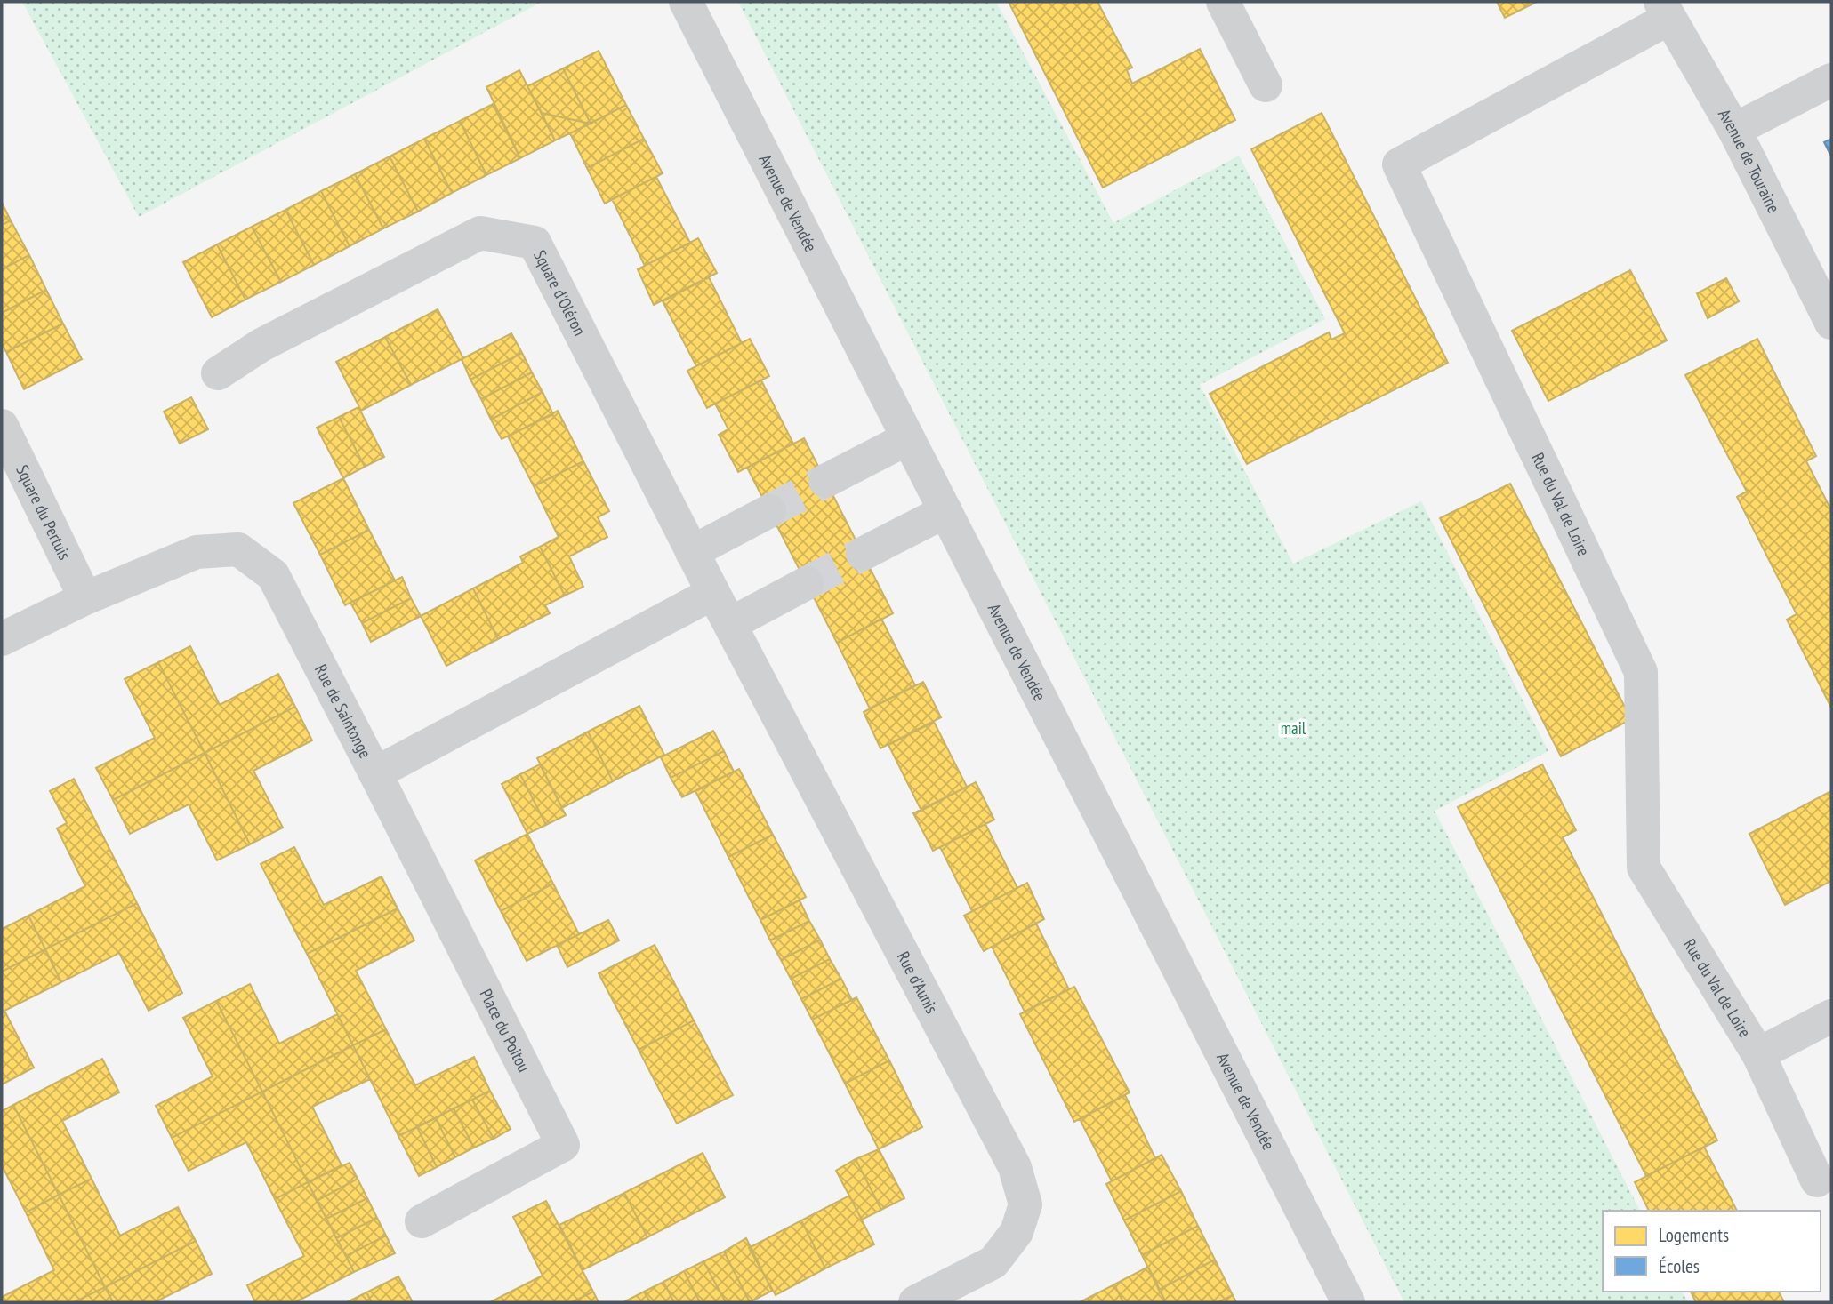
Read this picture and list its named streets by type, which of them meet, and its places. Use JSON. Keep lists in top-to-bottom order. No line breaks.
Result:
{"streets":{"street":["Avenue de Touraine","Avenue de Vendée","Square d'Oléron","Rue du Val de Loire","Square du Pertuis","Rue de Saintonge","Rue d'Aunis","Place du Poitou"]},"crossings":[["Avenue de Touraine","Rue du Val de Loire"],["Square d'Oléron","Rue de Saintonge"],["Square d'Oléron","Rue d'Aunis"],["Square du Pertuis","Rue de Saintonge"],["Rue de Saintonge","Place du Poitou"]],"parks":["mail"],"legend":["Logements","Écoles"]}
